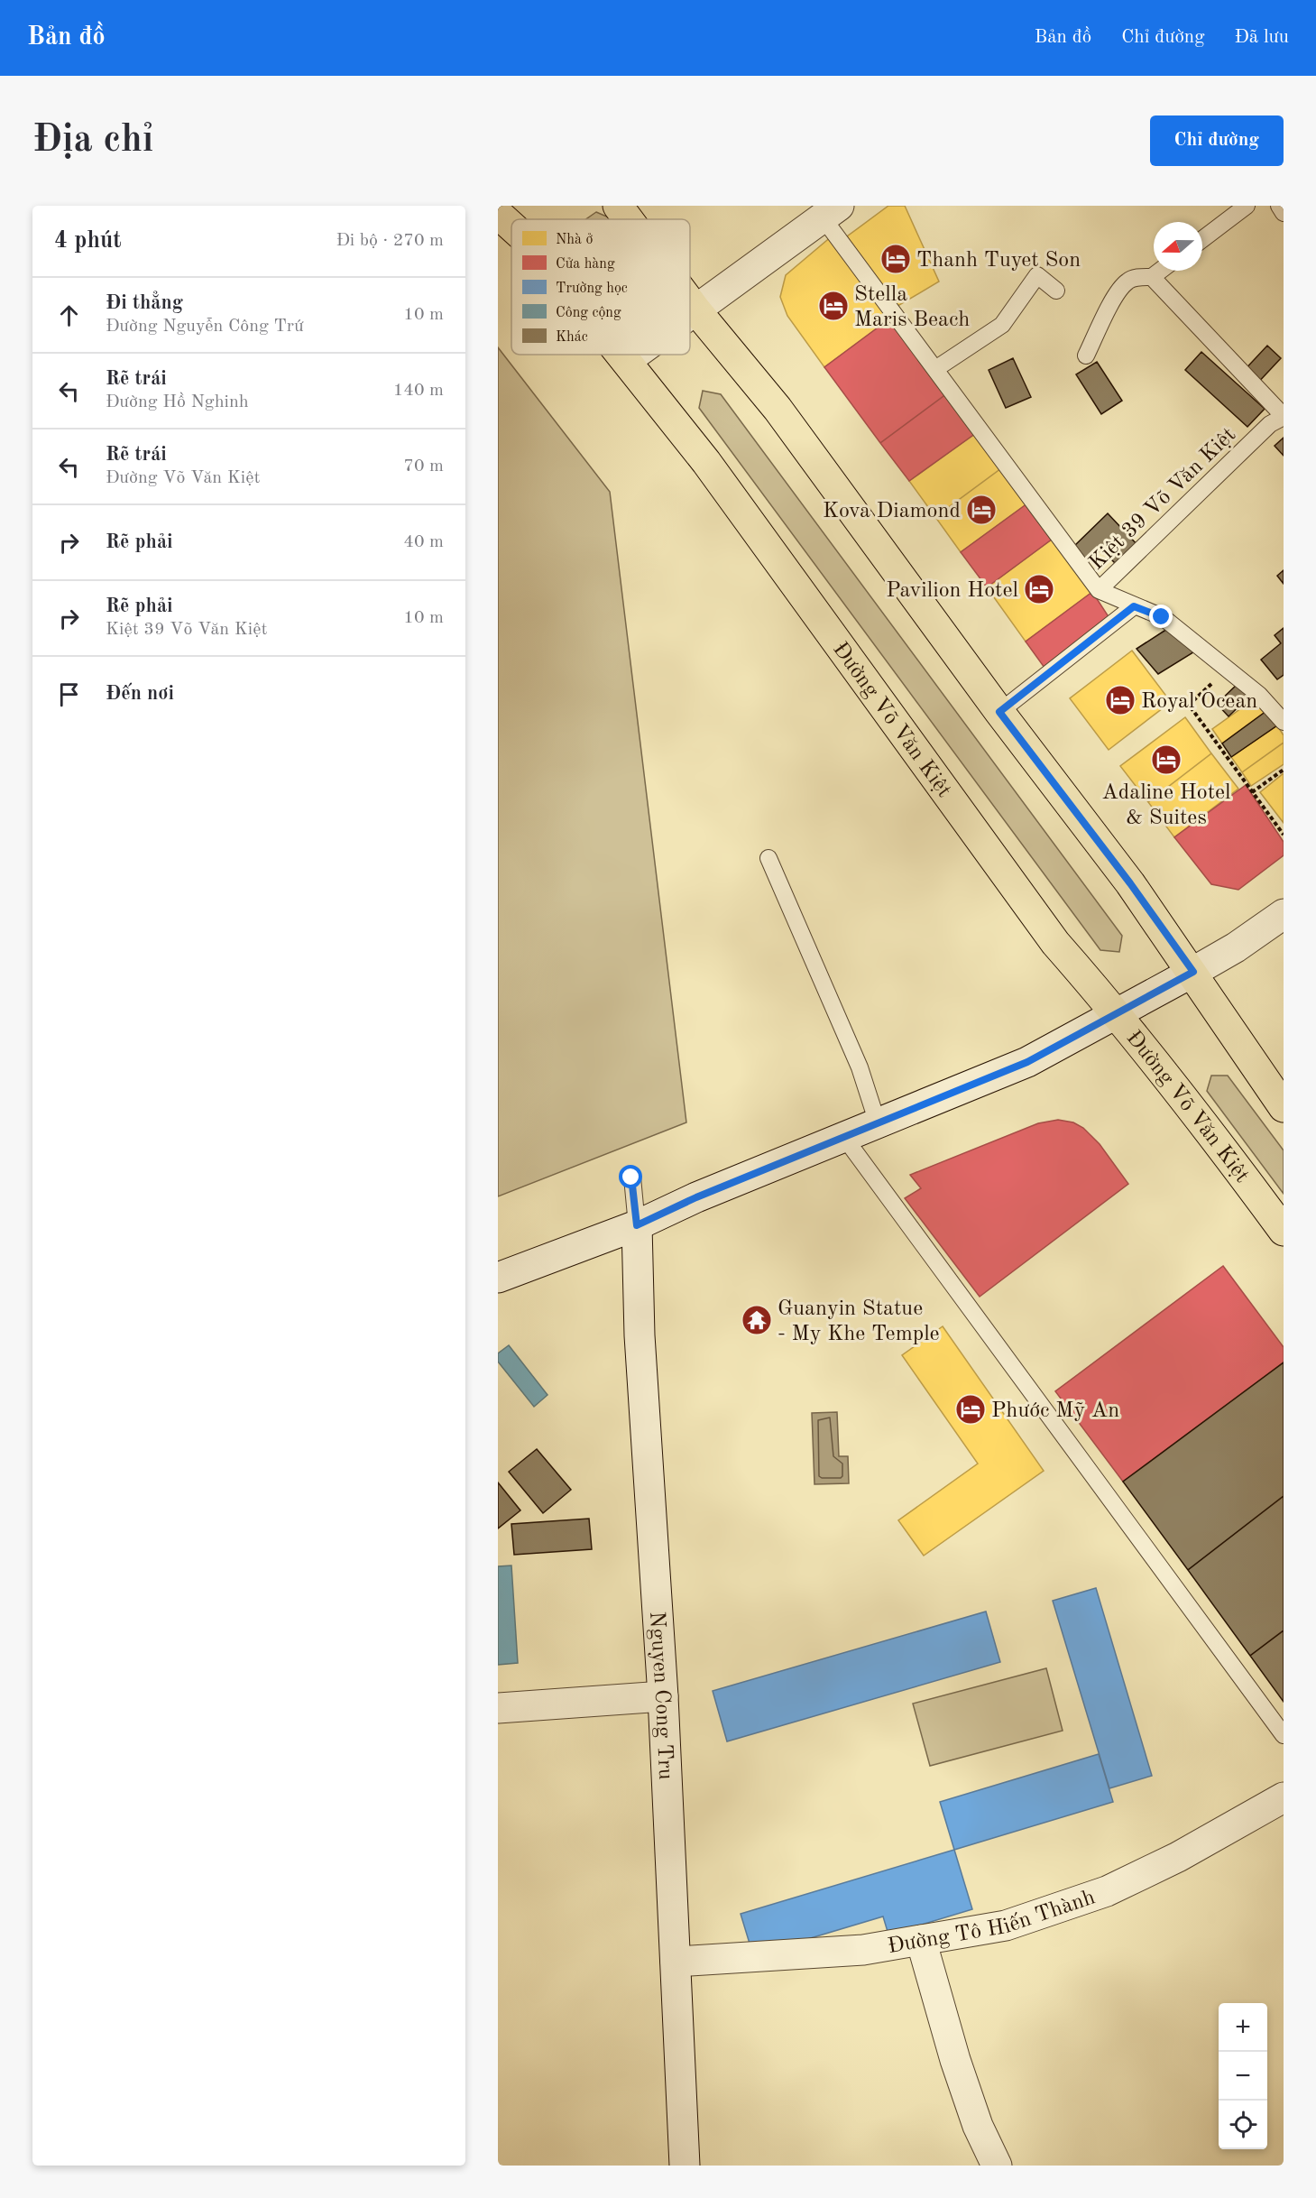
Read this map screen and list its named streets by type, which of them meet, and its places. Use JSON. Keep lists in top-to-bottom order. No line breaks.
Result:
{"streets":{"main road":["Đường Võ Văn Kiệt"],"street":["Nguyen Cong Tru","Đường Tô Hiến Thành"],"lane":["Kiệt 39 Võ Văn Kiệt"]},"crossings":[["Nguyen Cong Tru","Đường Tô Hiến Thành"]],"places":{"hotel":["Thanh Tuyet Son","Stella Maris Beach","Kova Diamond","Pavilion Hotel","Royal Ocean","Adaline Hotel & Suites","Phước Mỹ An"],"temple":["Guanyin Statue - My Khe Temple"]},"legend":["Nhà ở","Cửa hàng","Trường học","Công cộng","Khác"],"north":"left","page":{"header":"Bản đồ","nav":["Bản đồ","Chỉ đường","Đã lưu"],"buttons":"Chỉ đường","title":"Địa chỉ","heading":["4 phút","Đi bộ · 270 m"],"list":[["Đi thẳng","Đường Nguyễn Công Trứ","10 m"],["Rẽ trái","Đường Hồ Nghinh","140 m"],["Rẽ trái","Đường Võ Văn Kiệt","70 m"],["Rẽ phải","40 m"],["Rẽ phải","Kiệt 39 Võ Văn Kiệt","10 m"],"Đến nơi"],"map_buttons":["+","−"]}}
